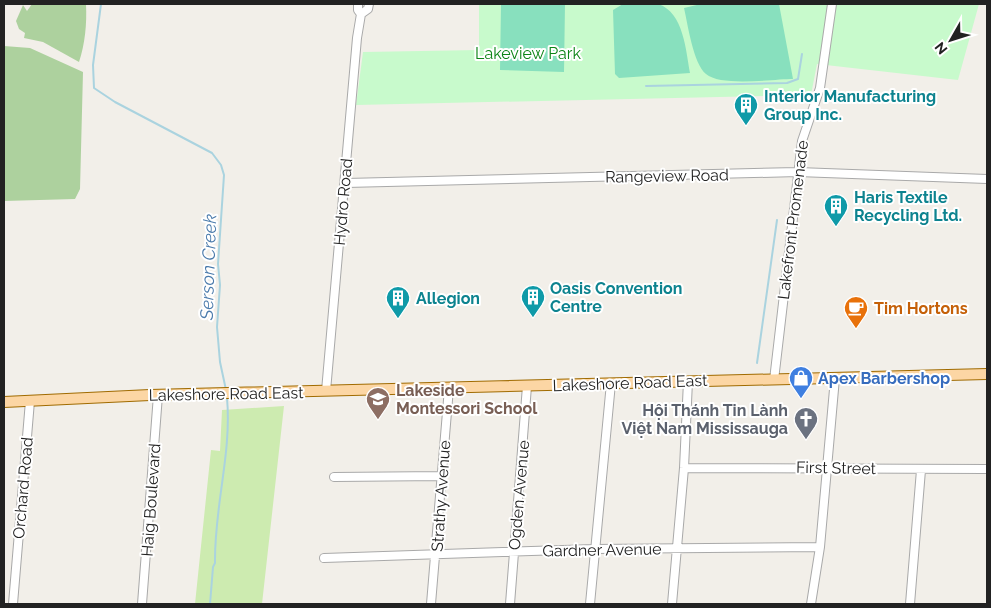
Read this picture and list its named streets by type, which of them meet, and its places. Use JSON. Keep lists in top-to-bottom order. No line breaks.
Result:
{"streets":{"main road":["Lakeshore Road East"],"street":["Rangeview Road","Hydro Road","Lakefront Promenade","First Street","Orchard Road","Ogden Avenue","Strathy Avenue","Haig Boulevard","Gardner Avenue"]},"crossings":[["Rangeview Road","Hydro Road"],["Rangeview Road","Lakefront Promenade"],["Hydro Road","Lakeshore Road East"],["Lakefront Promenade","Lakeshore Road East"],["Lakeshore Road East","Orchard Road"],["Lakeshore Road East","Ogden Avenue"],["Lakeshore Road East","Strathy Avenue"],["Lakeshore Road East","Haig Boulevard"],["Ogden Avenue","Gardner Avenue"],["Strathy Avenue","Gardner Avenue"]],"water":["Serson Creek"],"parks":["Lakeview Park"],"places":{"building":["Interior Manufacturing Group Inc.","Haris Textile Recycling Ltd.","Oasis Convention Centre","Allegion"],"cafe":["Tim Hortons"],"shop":["Apex Barbershop"],"school or university":["Lakeside Montessori School"],"church":["Hội Thánh Tin Lành Việt Nam Mississauga"]},"north":"bottom left"}
